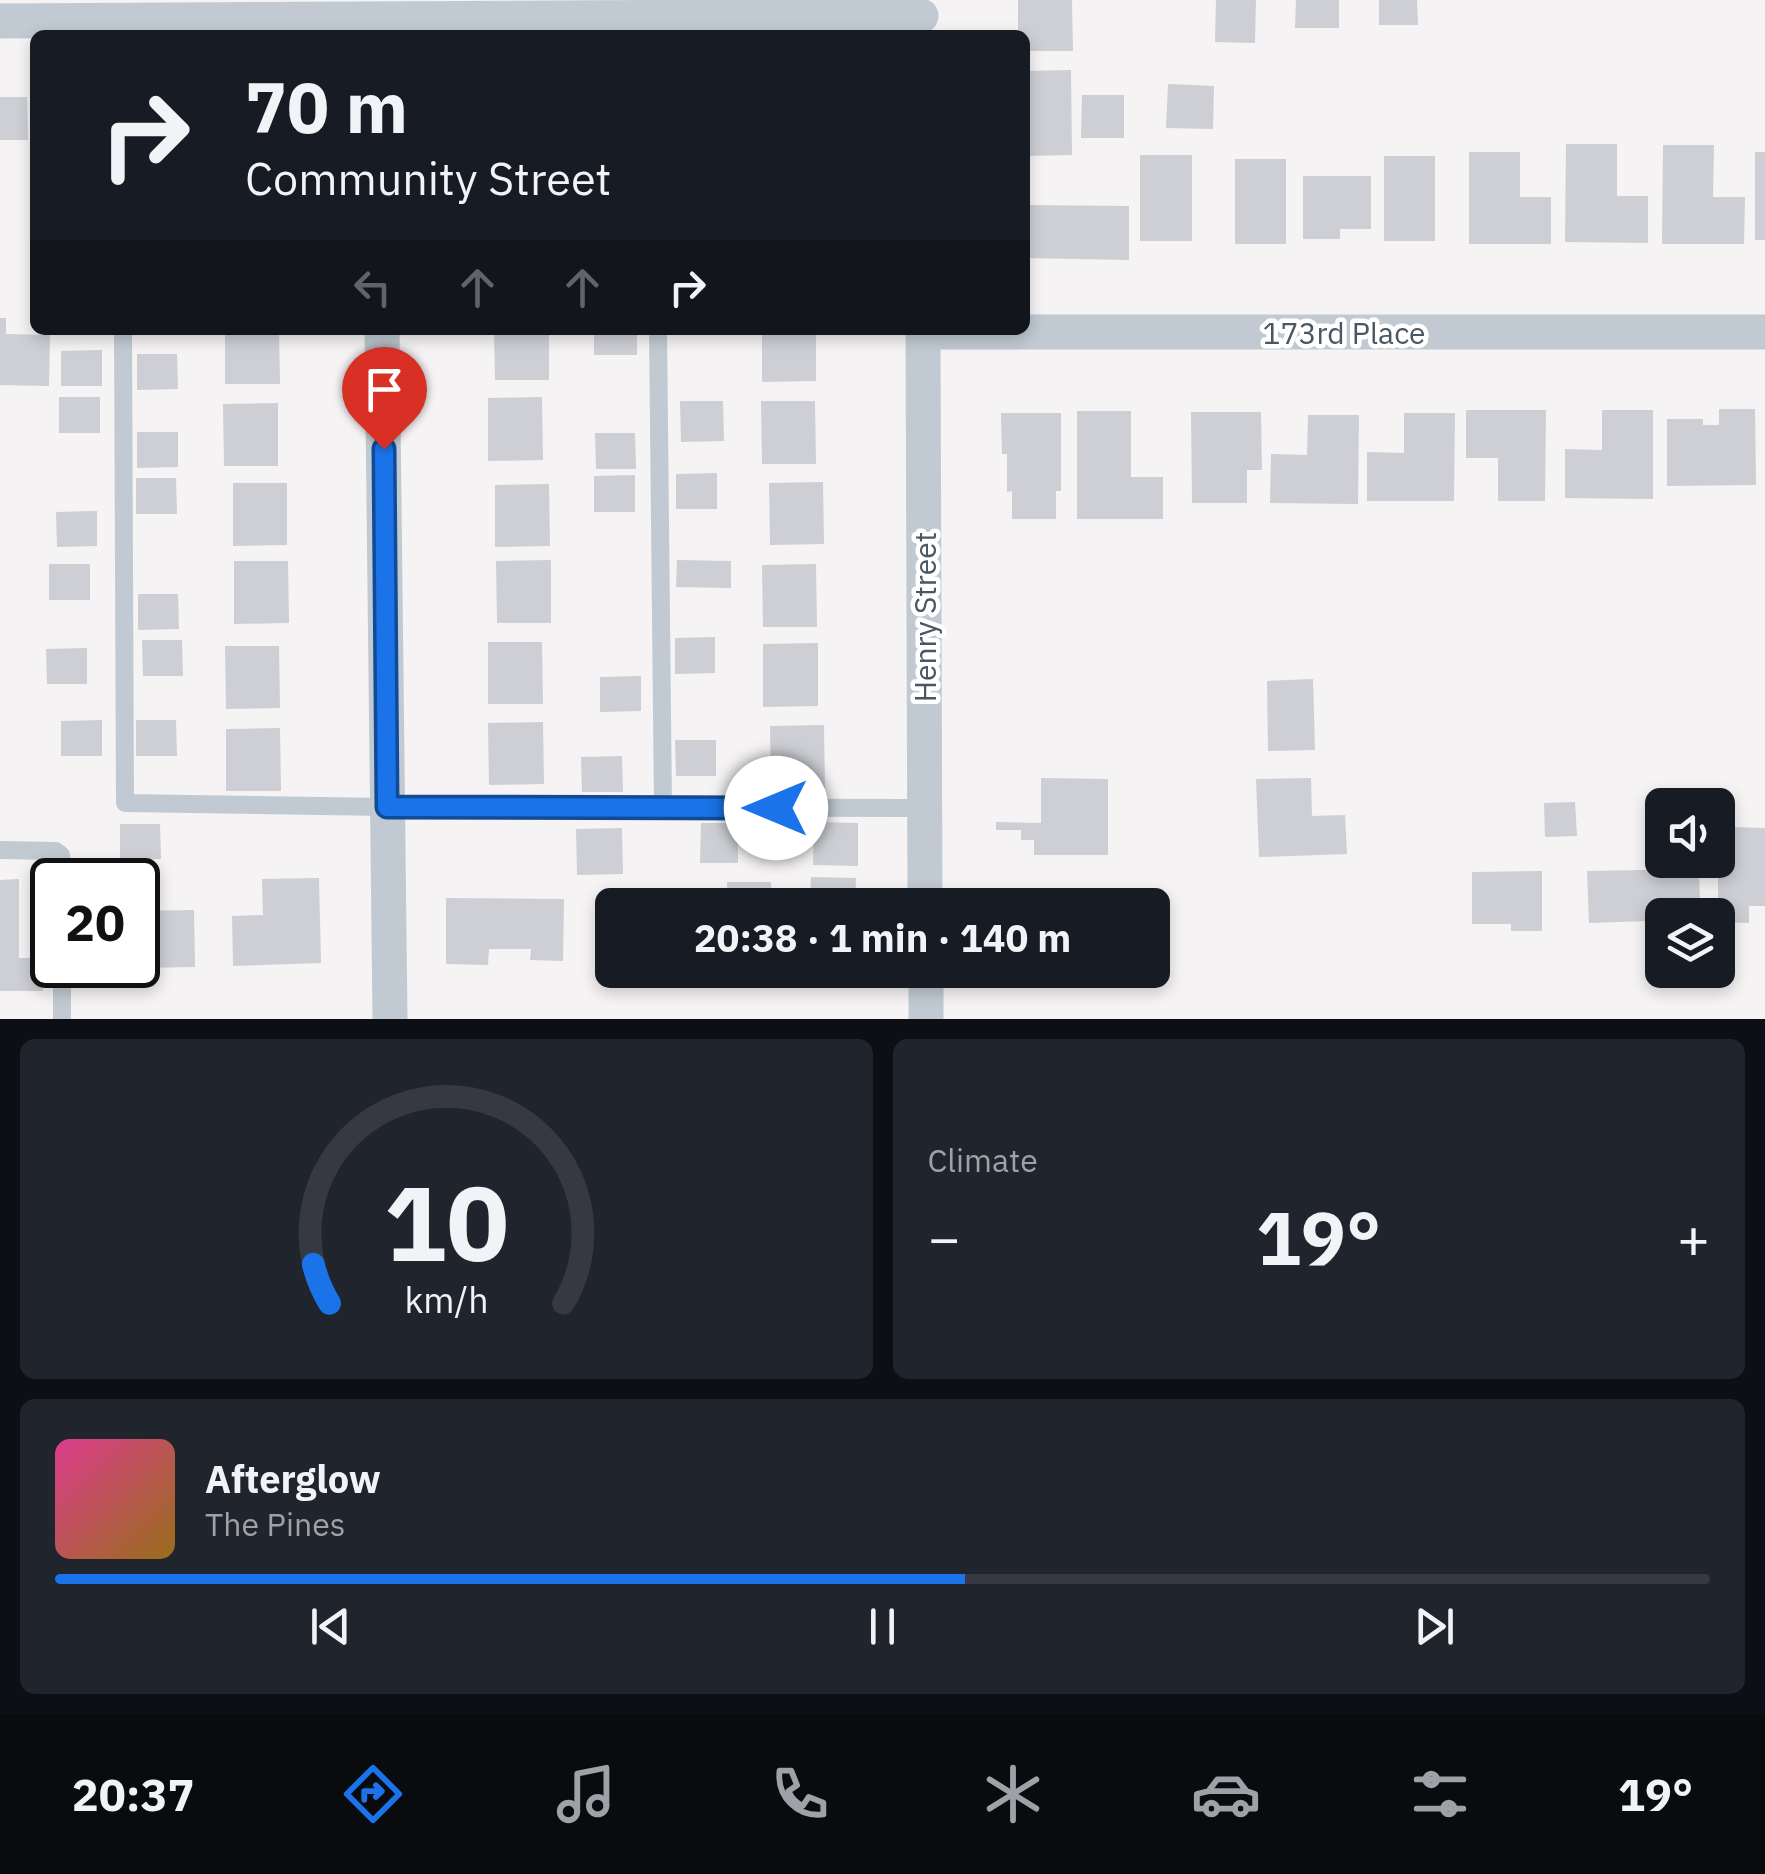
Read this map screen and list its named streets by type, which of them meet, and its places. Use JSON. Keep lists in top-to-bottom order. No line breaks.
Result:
{"streets":{"street":["173rd Place","Henry Street"]},"page":{"turn":["70 m","Community Street"],"limit":"20","trip":"20:38 · 1 min · 140 m","tile":"Climate","heat":["−","19°","+"],"song":["Afterglow","The Pines"],"tabs":["20:37","19°"],"gauge":["10","km/h"]}}
